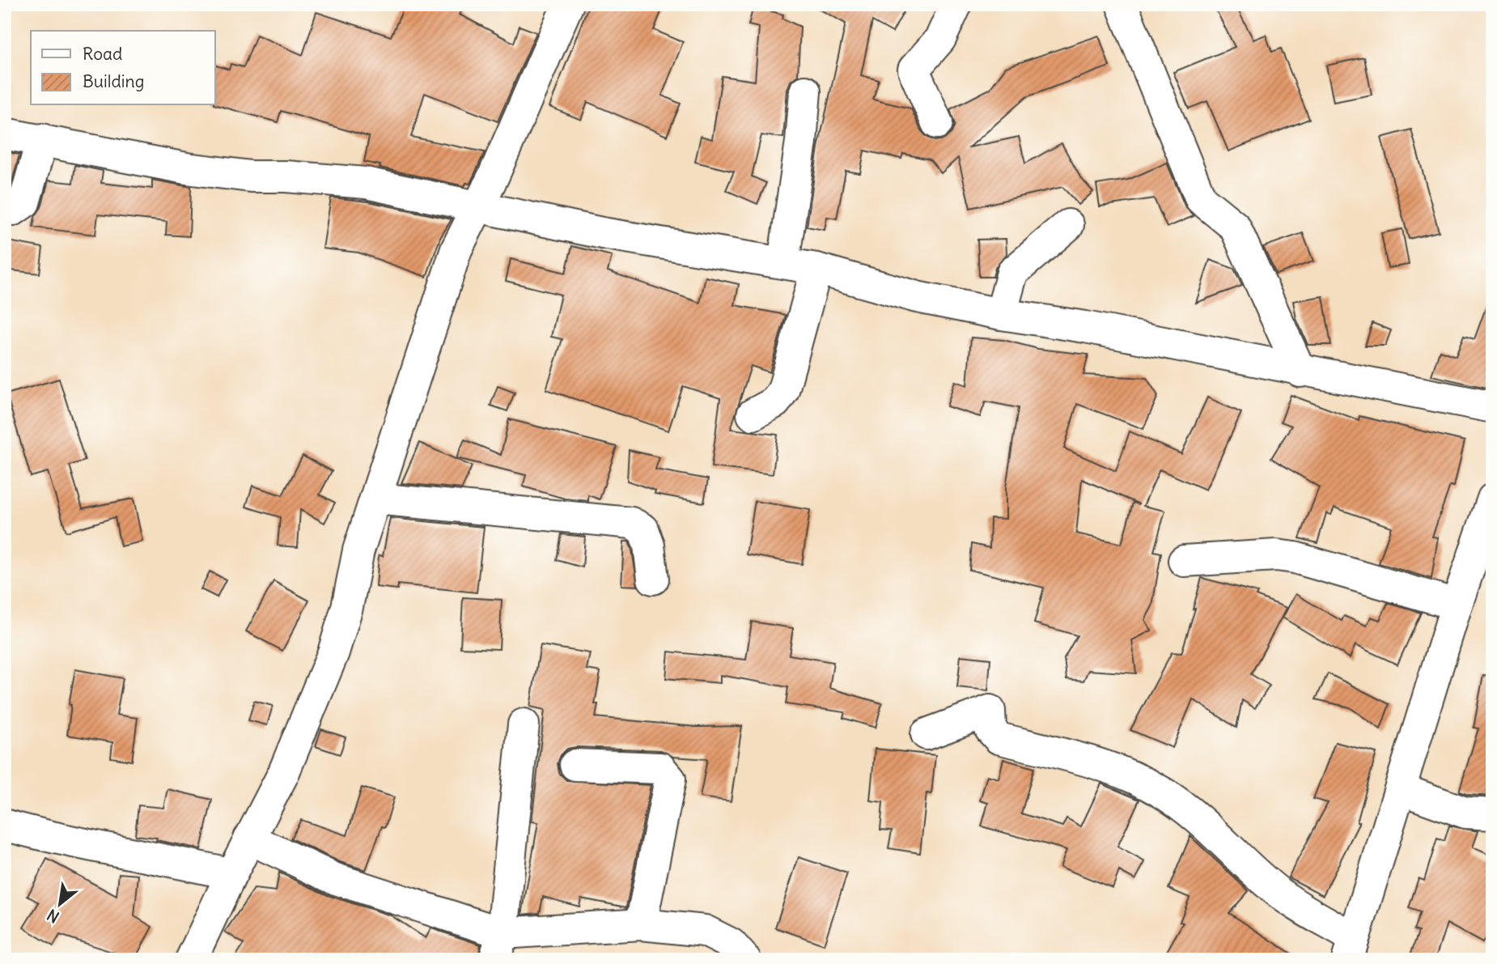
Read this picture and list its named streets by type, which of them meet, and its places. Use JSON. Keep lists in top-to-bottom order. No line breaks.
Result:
{"legend":["Road","Building"],"north":"bottom left"}
